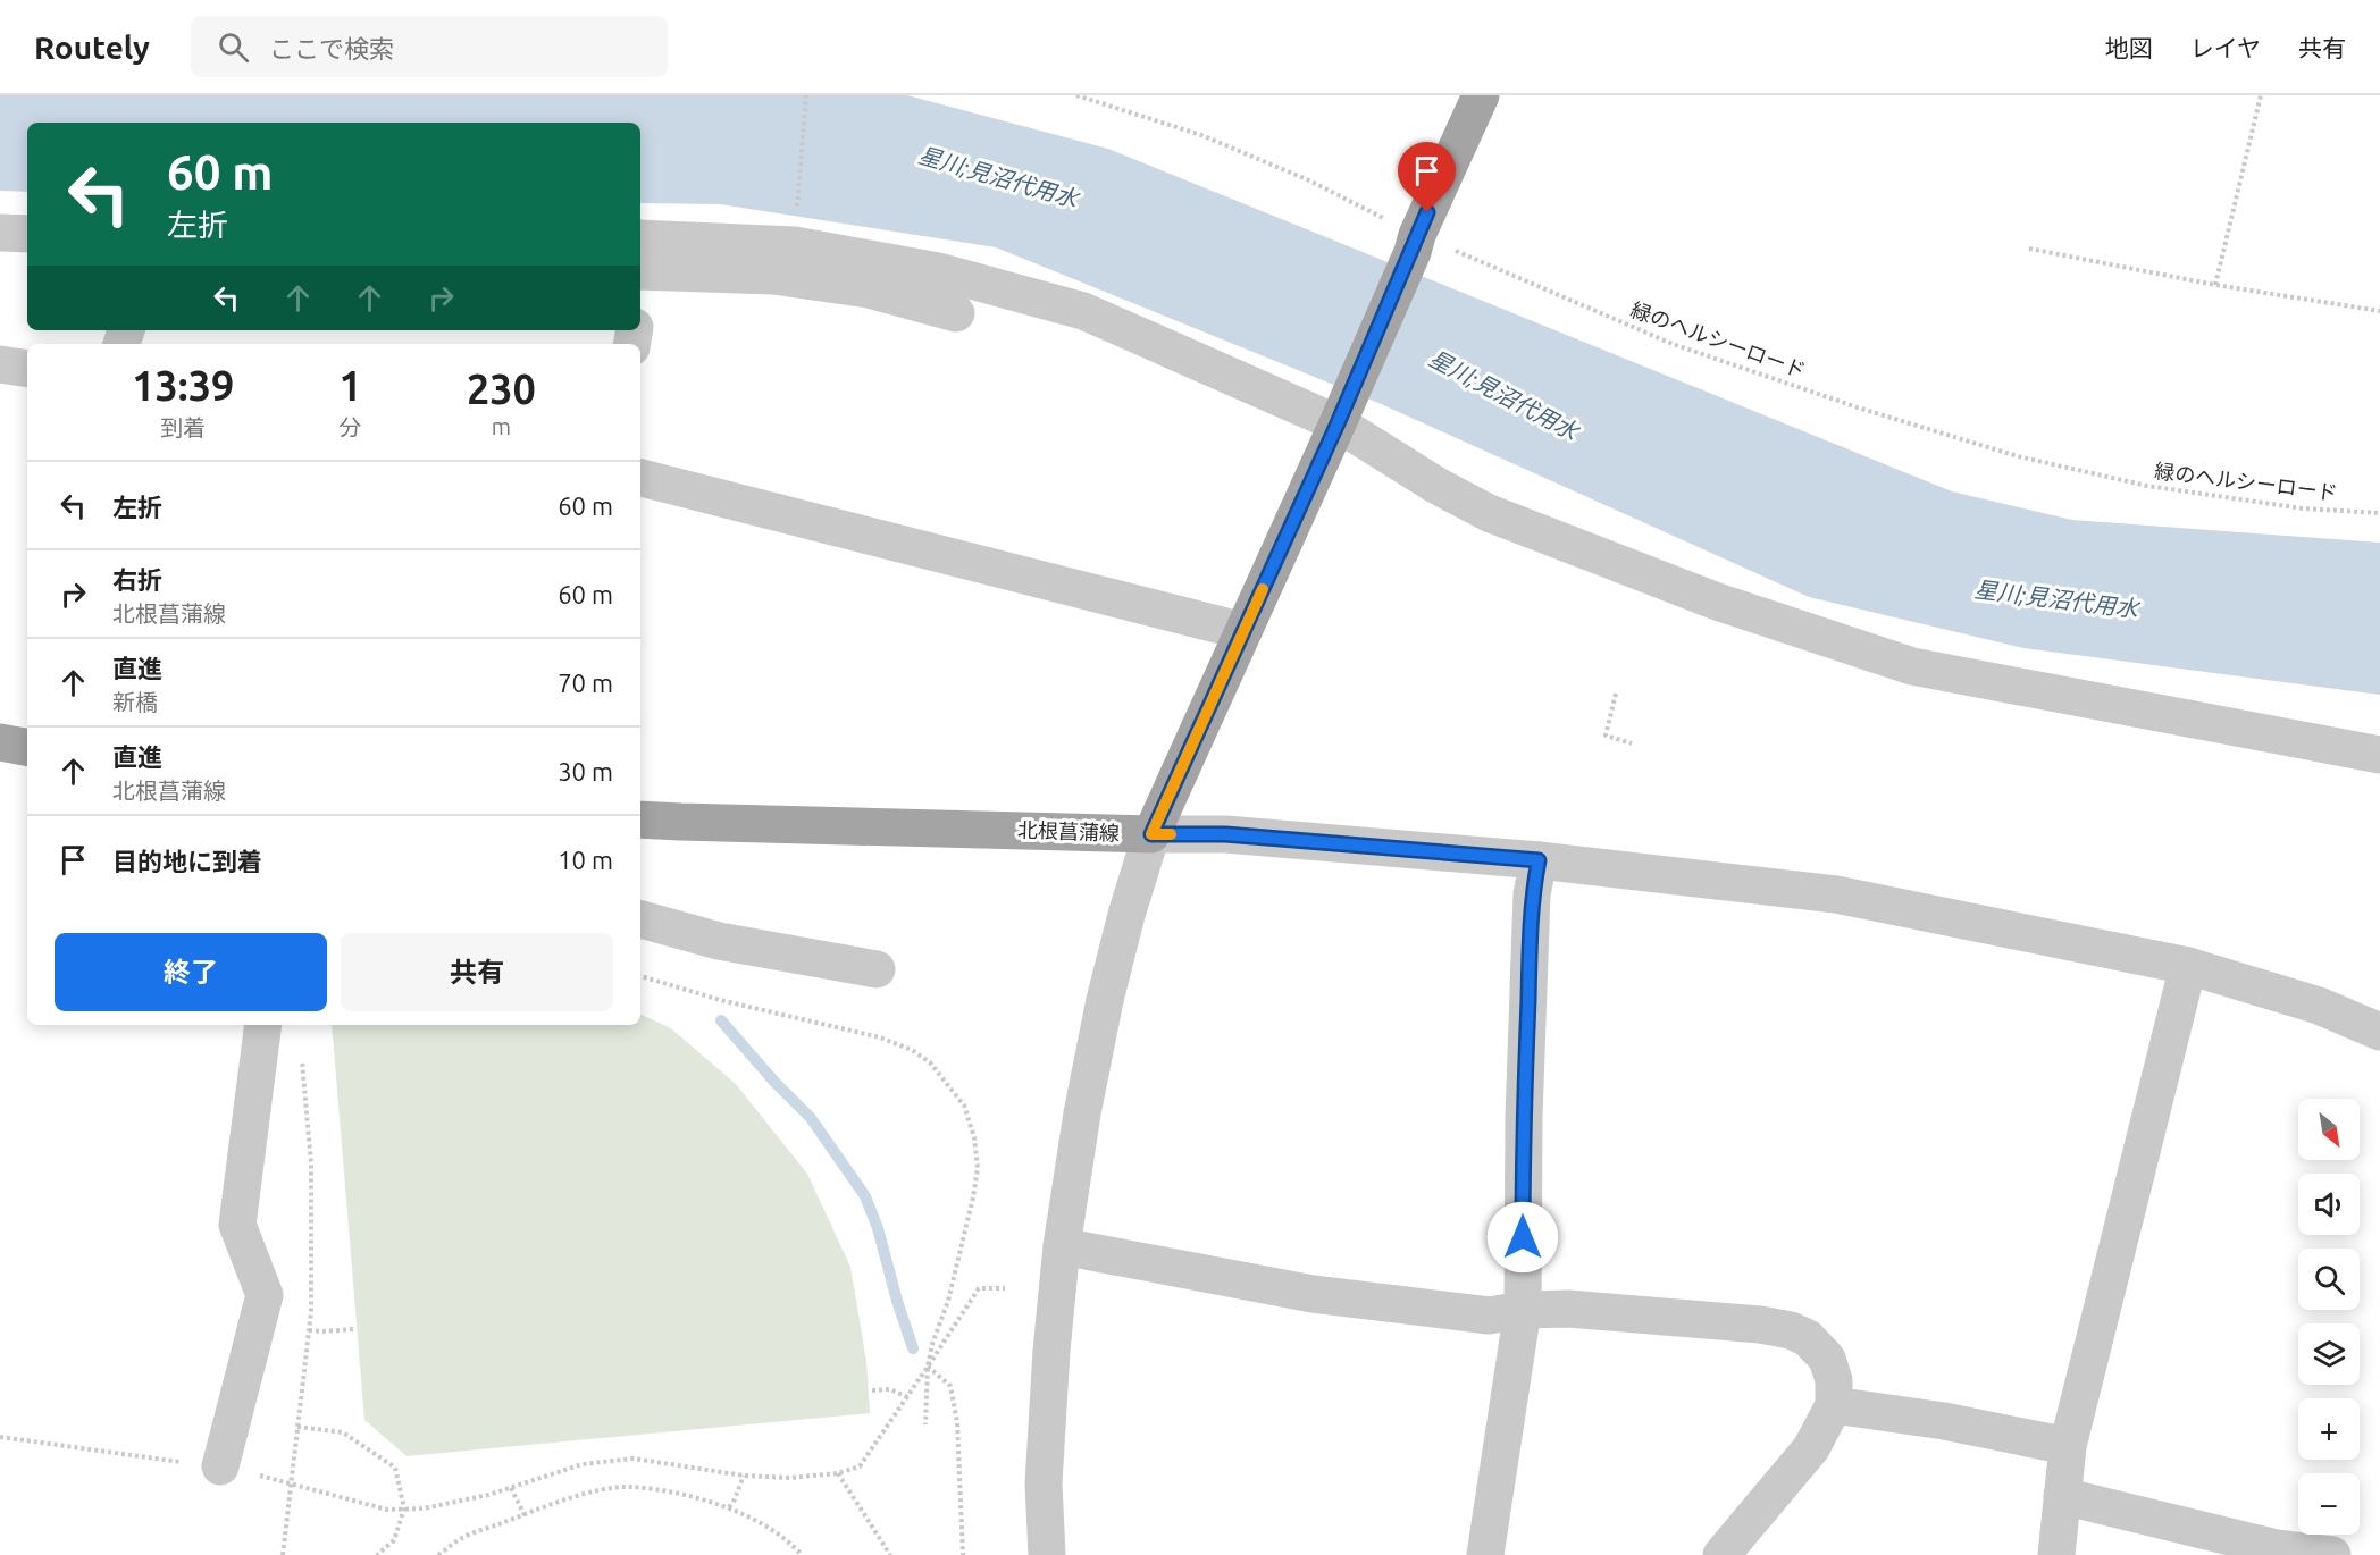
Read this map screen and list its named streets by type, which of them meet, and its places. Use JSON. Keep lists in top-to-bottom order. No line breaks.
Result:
{"streets":{"main road":["北根菖蒲線"],"path":["緑のヘルシーロード"]},"water":["星川;見沼代用水"],"north":"bottom right","page":{"header":"Routely","search":"ここで検索","nav":["地図","レイヤ","共有"],"turn":["60 m","左折"],"eta":["13:39","到着","1","分","230","m"],"list":[{"name":"左折","value":"60 m"},{"name":"右折","note":"北根菖蒲線","value":"60 m"},{"name":"直進","note":"新橋","value":"70 m"},{"name":"直進","note":"北根菖蒲線","value":"30 m"},{"name":"目的地に到着","value":"10 m"}],"buttons":["終了","共有"],"map_buttons":["+","−"]}}
